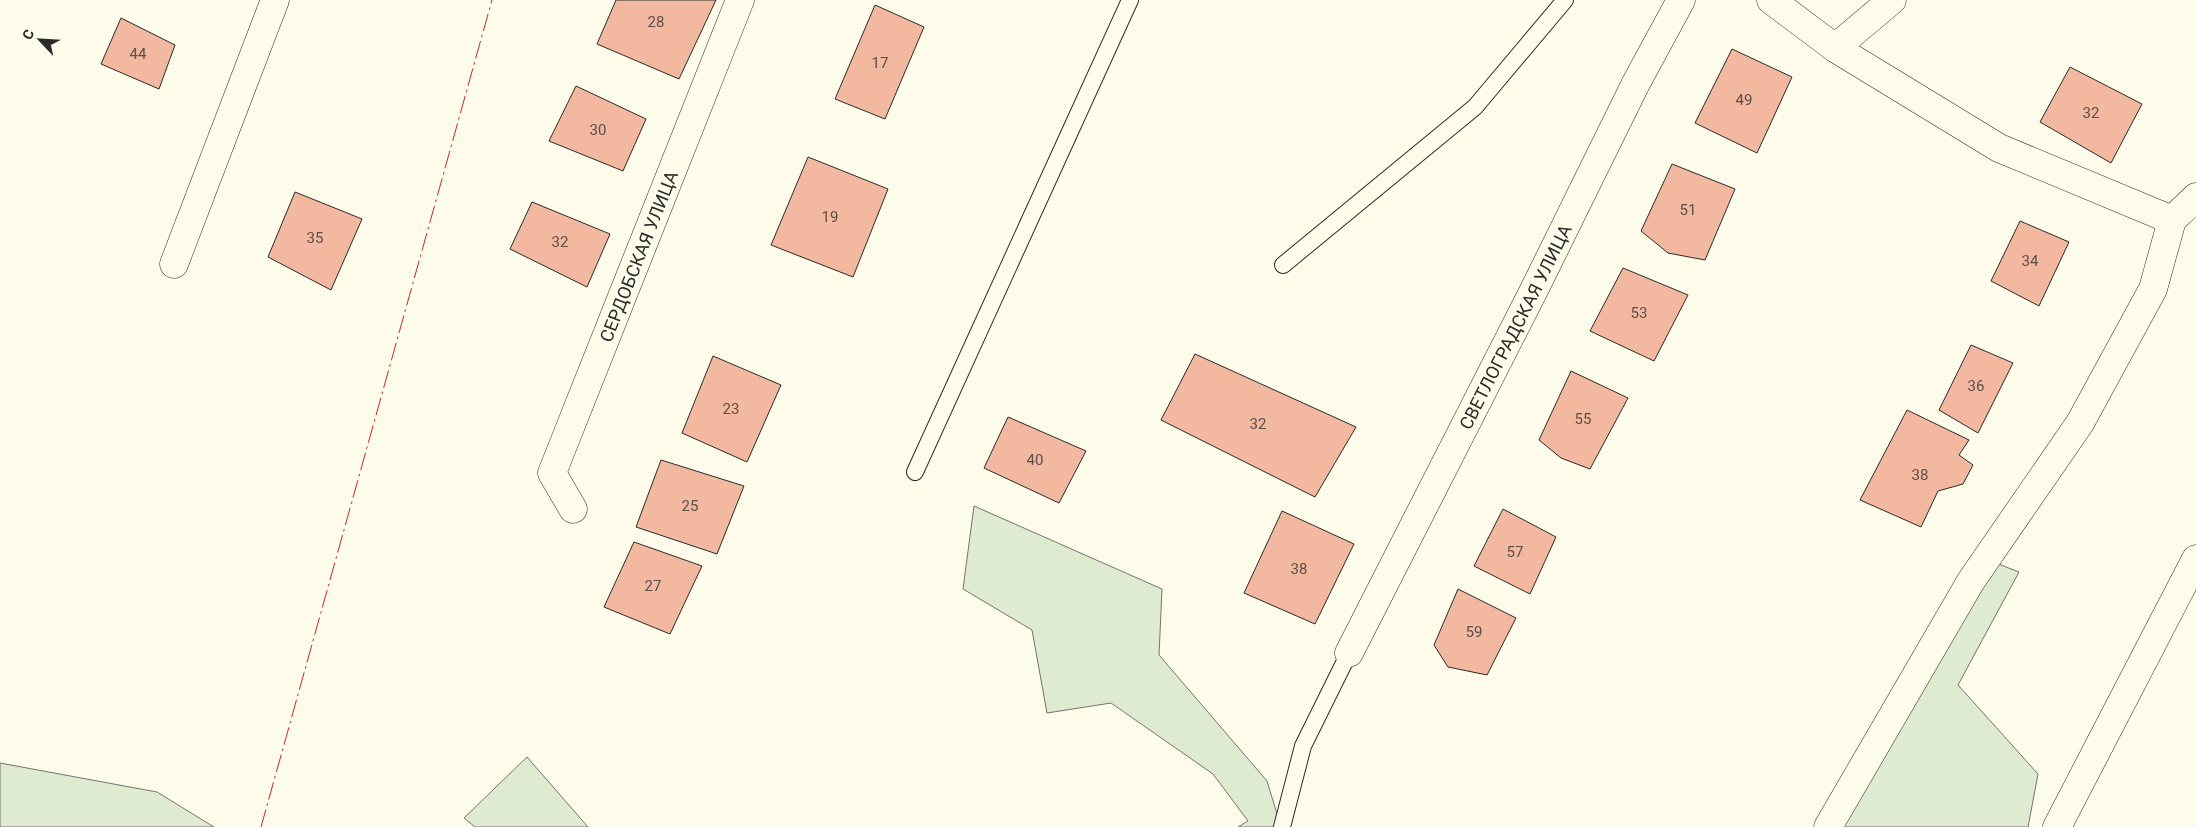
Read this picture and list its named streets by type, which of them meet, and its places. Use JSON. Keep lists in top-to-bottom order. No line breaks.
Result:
{"streets":{"street":["СЕРДОБСКАЯ УЛИЦА","СВЕТЛОГРАДСКАЯ УЛИЦА"]},"house_numbers":["28","44","17","49","32","30","51","19","35","32","34","53","36","23","55","32","40","38","25","57","38","27","59"],"north":"top left"}
